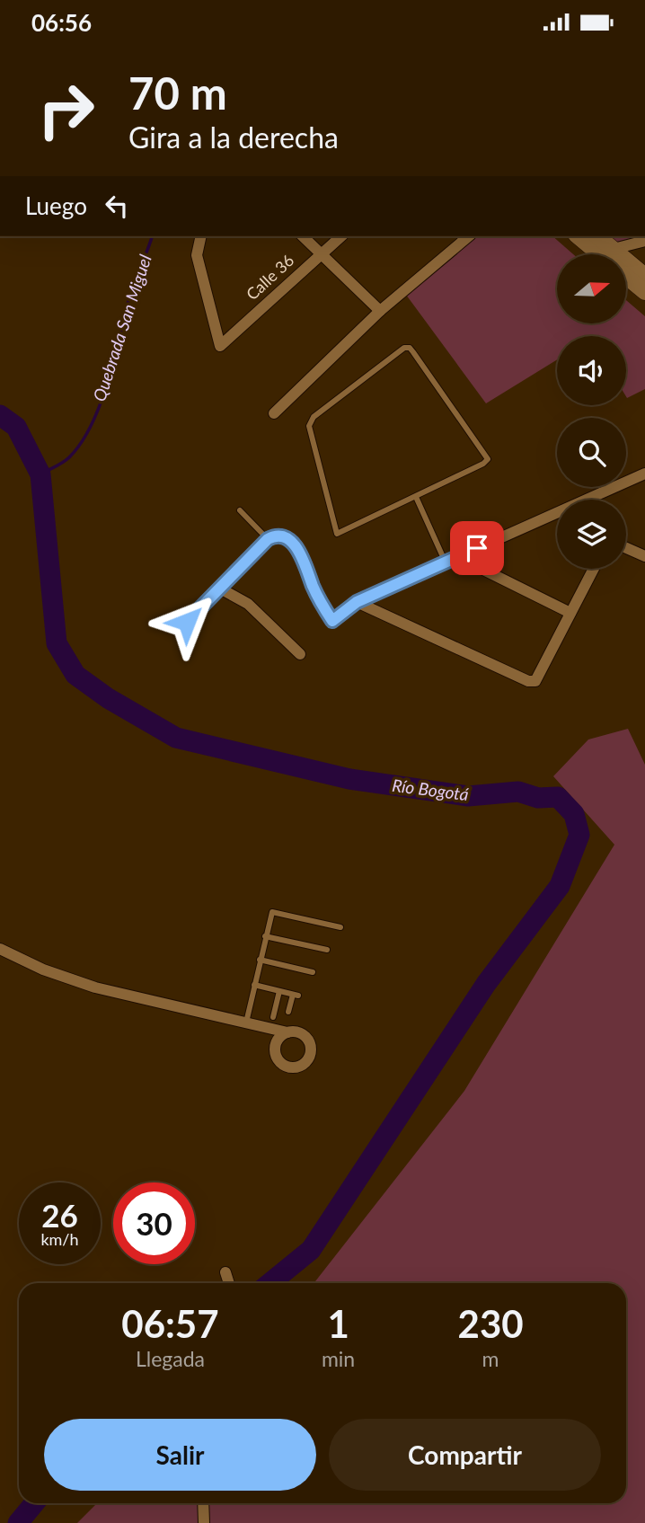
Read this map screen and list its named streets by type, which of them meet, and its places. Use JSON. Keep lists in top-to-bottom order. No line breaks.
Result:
{"streets":{"street":["Calle 36"]},"water":["Quebrada San Miguel","Río Bogotá"],"north":"right","page":{"status":"06:56","turn":["70 m","Gira a la derecha"],"then":"Luego","speed":"26 km/h","limit":"30","eta":["06:57","Llegada","1","min","230","m"],"buttons":["Salir","Compartir"]}}
